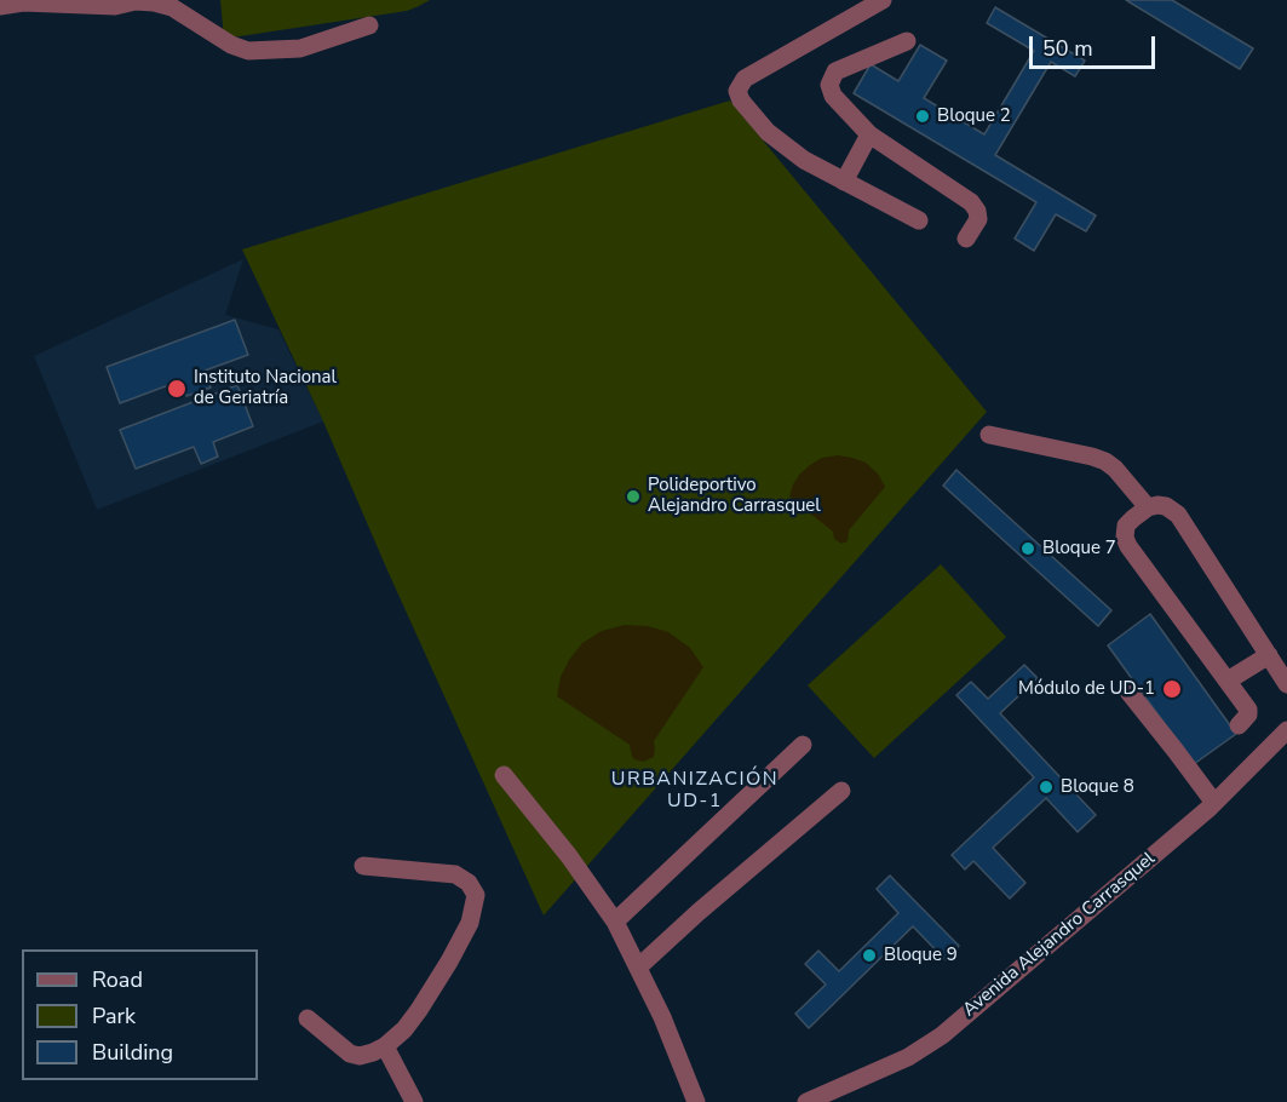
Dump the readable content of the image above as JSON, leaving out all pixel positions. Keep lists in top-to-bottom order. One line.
{"streets":{"street":["Avenida Alejandro Carrasquel"]},"districts":["URBANIZACIÓN UD-1"],"places":["Bloque 2","Instituto Nacional de Geriatría","Polideportivo Alejandro Carrasquel","Bloque 7","Módulo de UD-1","Bloque 8","Bloque 9"],"legend":["Road","Park","Building"],"scale_bar":"50 m"}
